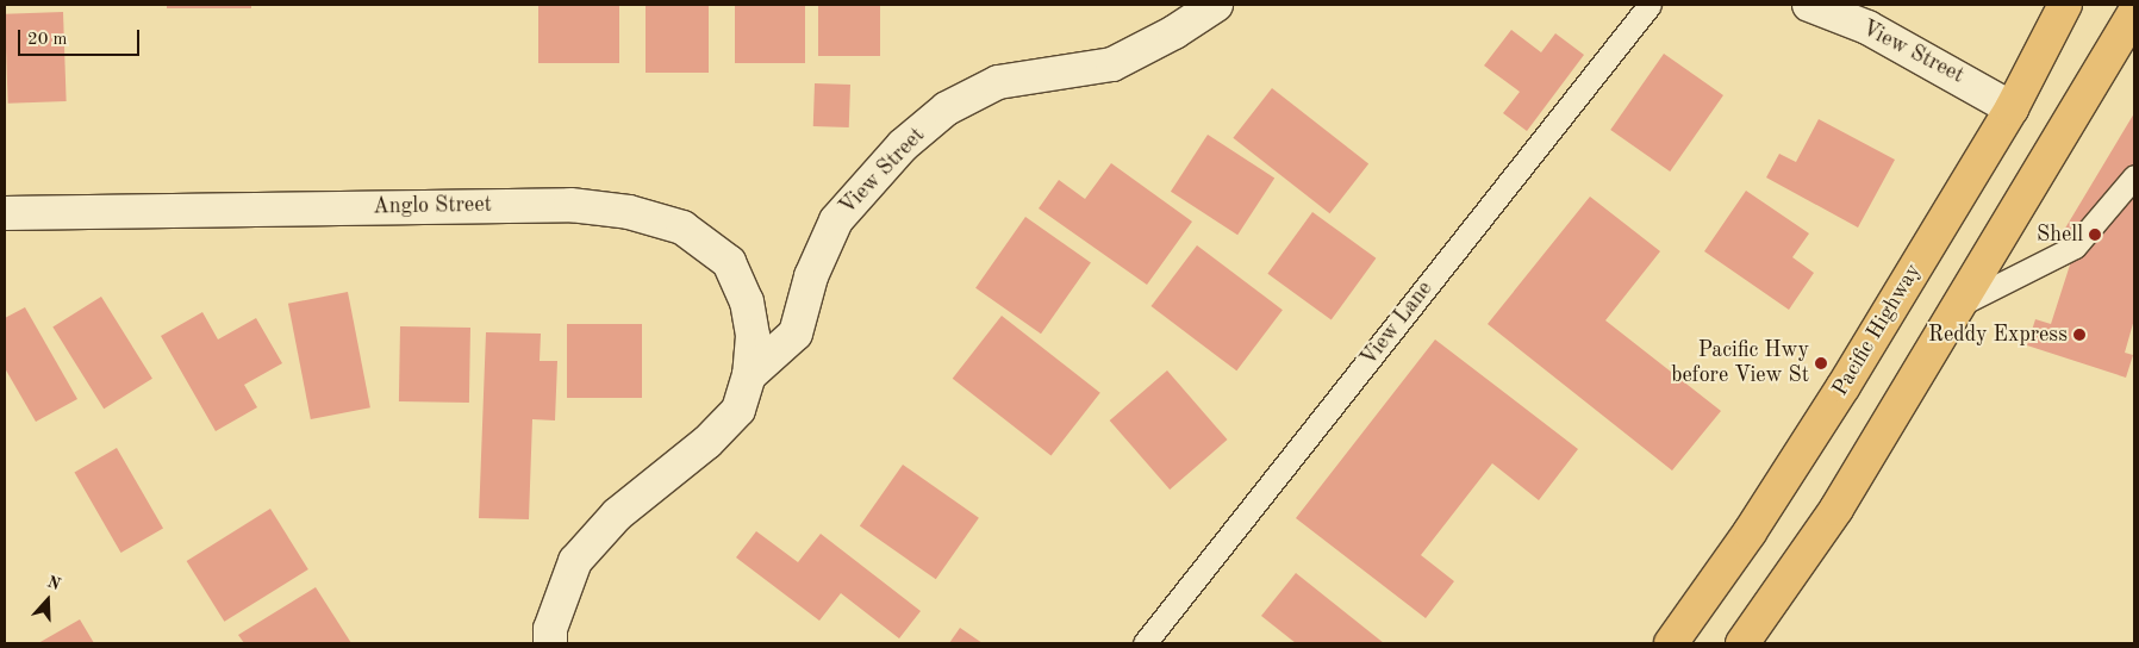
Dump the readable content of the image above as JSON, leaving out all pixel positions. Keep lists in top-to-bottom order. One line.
{"streets":{"highway":["Pacific Highway"],"street":["View Street","Anglo Street"],"lane":["View Lane"]},"crossings":[["View Street","Anglo Street"],["View Street","Pacific Highway"]],"places":["Shell","Reddy Express","Pacific Hwy before View St"],"scale_bar":"20 m","north":"top"}
